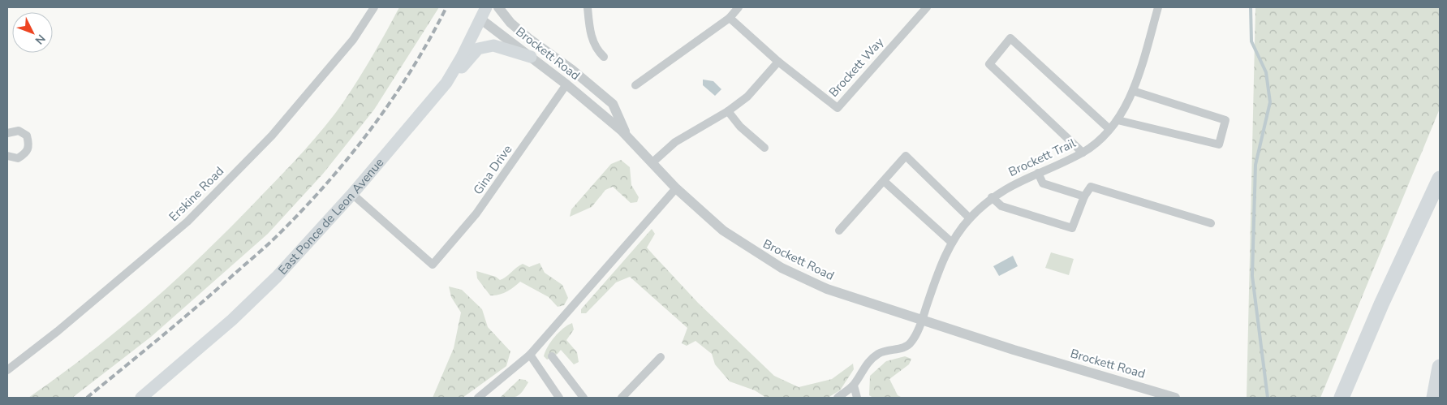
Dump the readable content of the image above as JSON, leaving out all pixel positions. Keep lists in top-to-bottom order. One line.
{"streets":{"main road":["East Ponce de Leon Avenue"],"street":["Brockett Road","Brockett Way","Brockett Trail","Gina Drive","Erskine Road"]},"crossings":[["Brockett Road","Brockett Trail"],["Brockett Road","Gina Drive"],["Brockett Road","East Ponce de Leon Avenue"],["Gina Drive","East Ponce de Leon Avenue"]],"north":"bottom right"}
